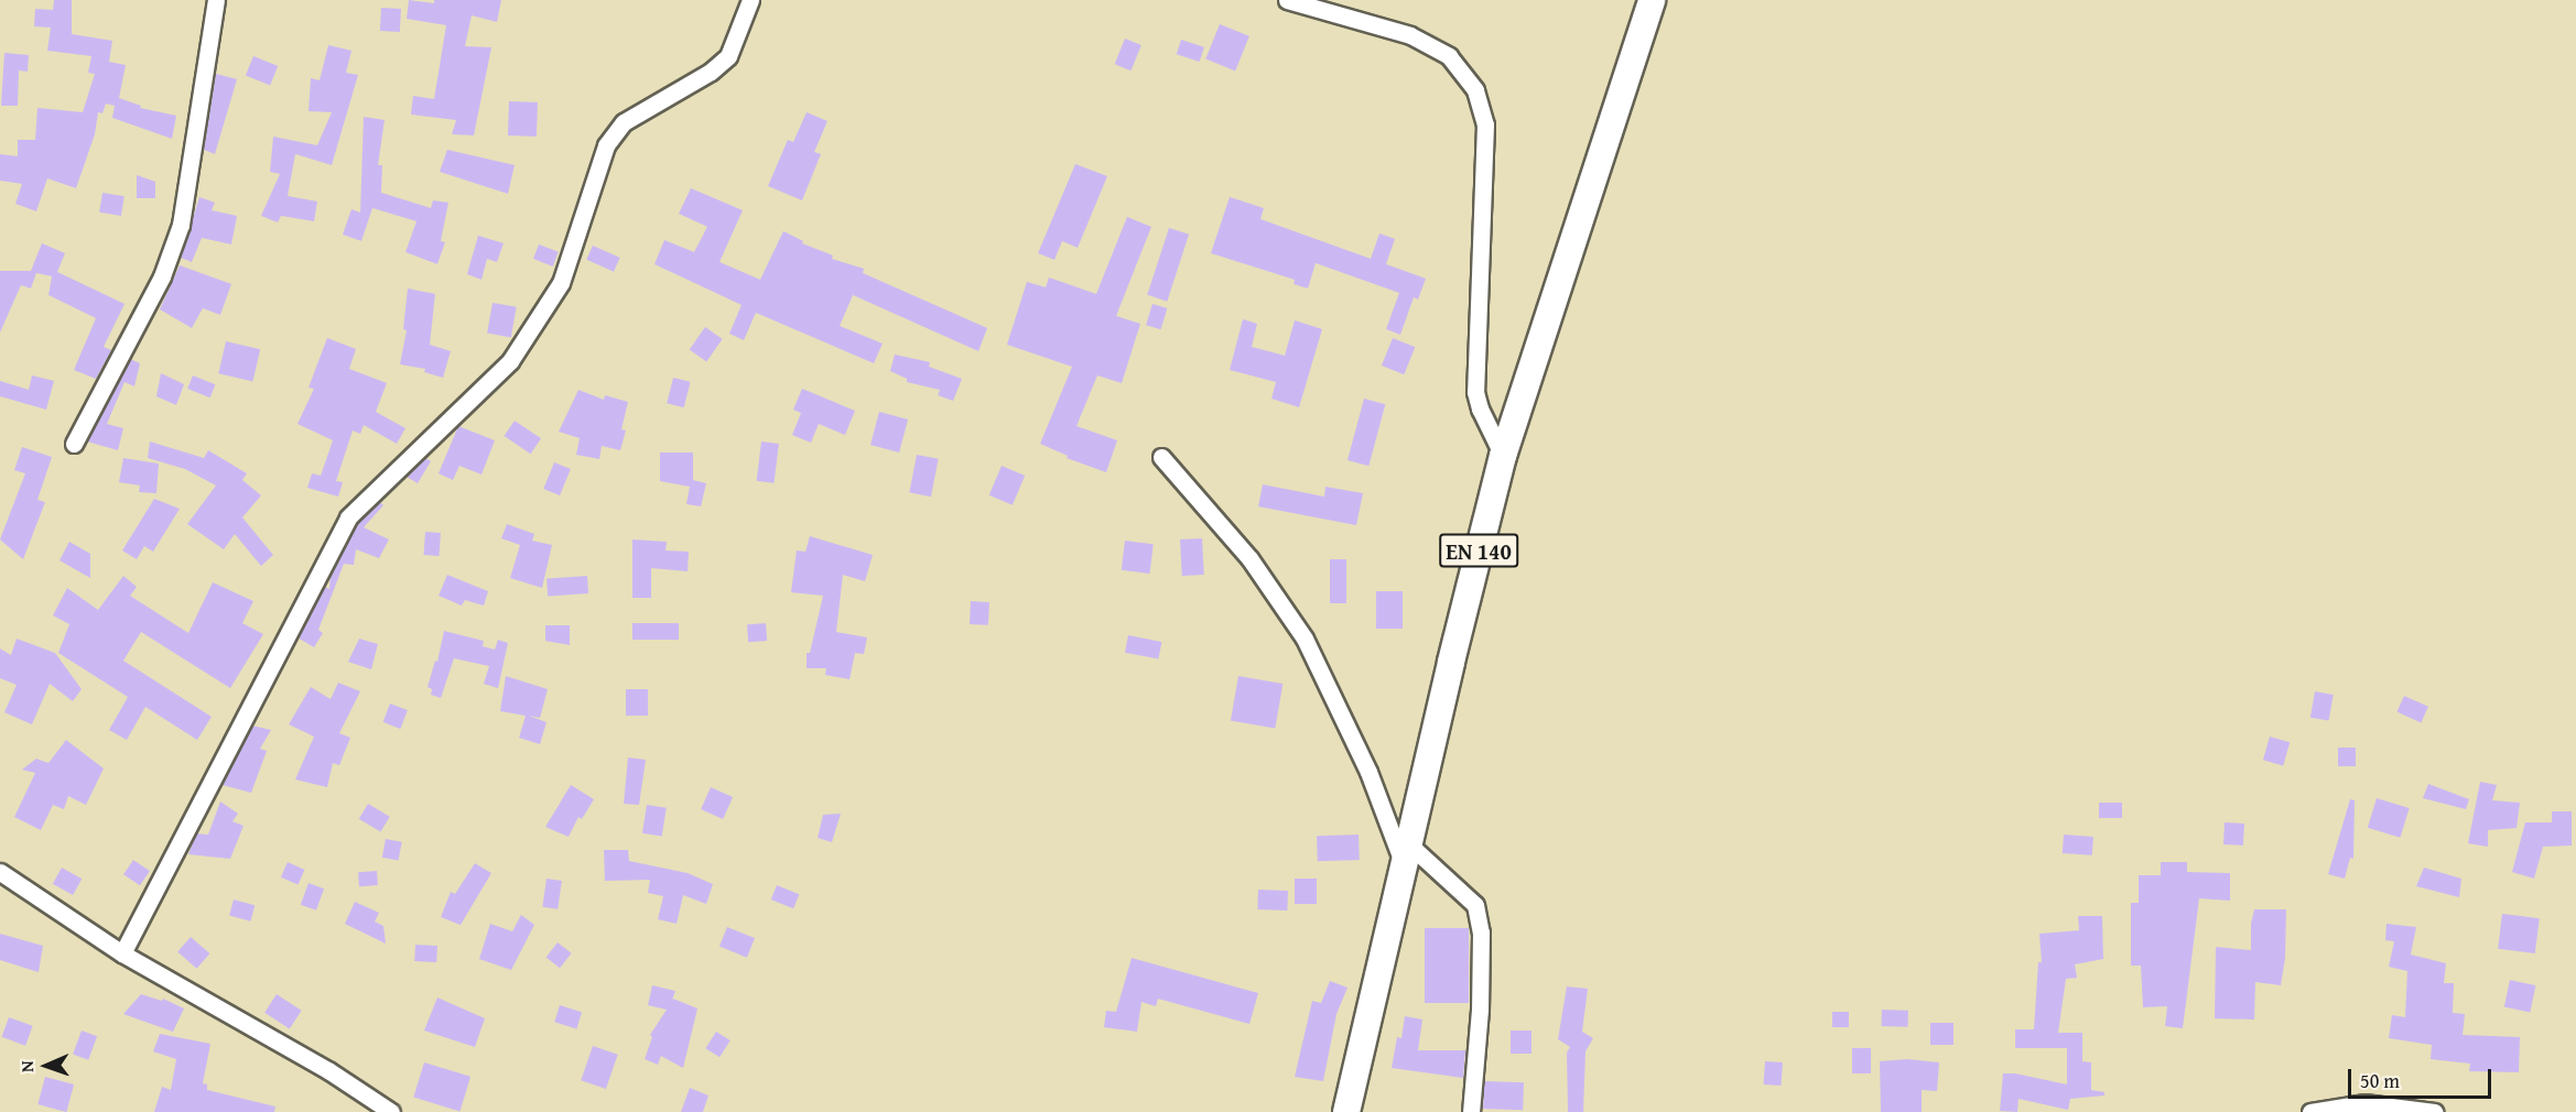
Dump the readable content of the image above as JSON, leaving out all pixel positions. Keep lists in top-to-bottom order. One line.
{"streets":{"main road":["EN 140"]},"scale_bar":"50 m","north":"left"}
